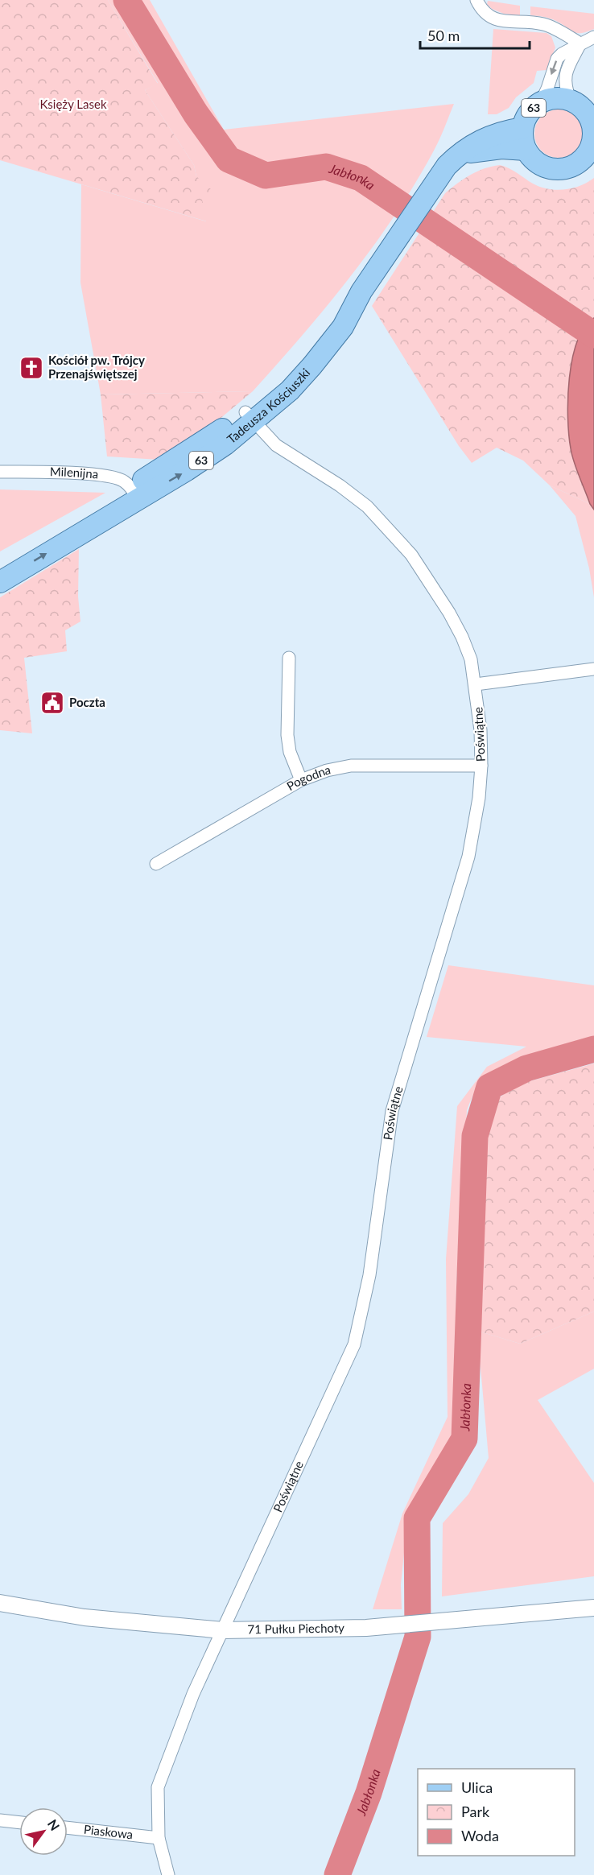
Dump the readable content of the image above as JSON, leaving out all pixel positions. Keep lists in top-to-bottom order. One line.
{"streets":{"main road":["63","Tadeusza Kościuszki"],"street":["Milenijna","Poświątne","Pogodna","71 Pułku Piechoty","Piaskowa"]},"crossings":[["63","Tadeusza Kościuszki"],["Tadeusza Kościuszki","Milenijna"],["Tadeusza Kościuszki","Poświątne"],["Poświątne","Pogodna"],["Poświątne","71 Pułku Piechoty"],["Poświątne","Piaskowa"]],"water":["Jabłonka"],"parks":["Księży Lasek"],"places":{"church":["Kościół pw. Trójcy Przenajświętszej"],"public building":["Poczta"]},"legend":["Ulica","Park","Woda"],"scale_bar":"50 m","north":"top right"}
